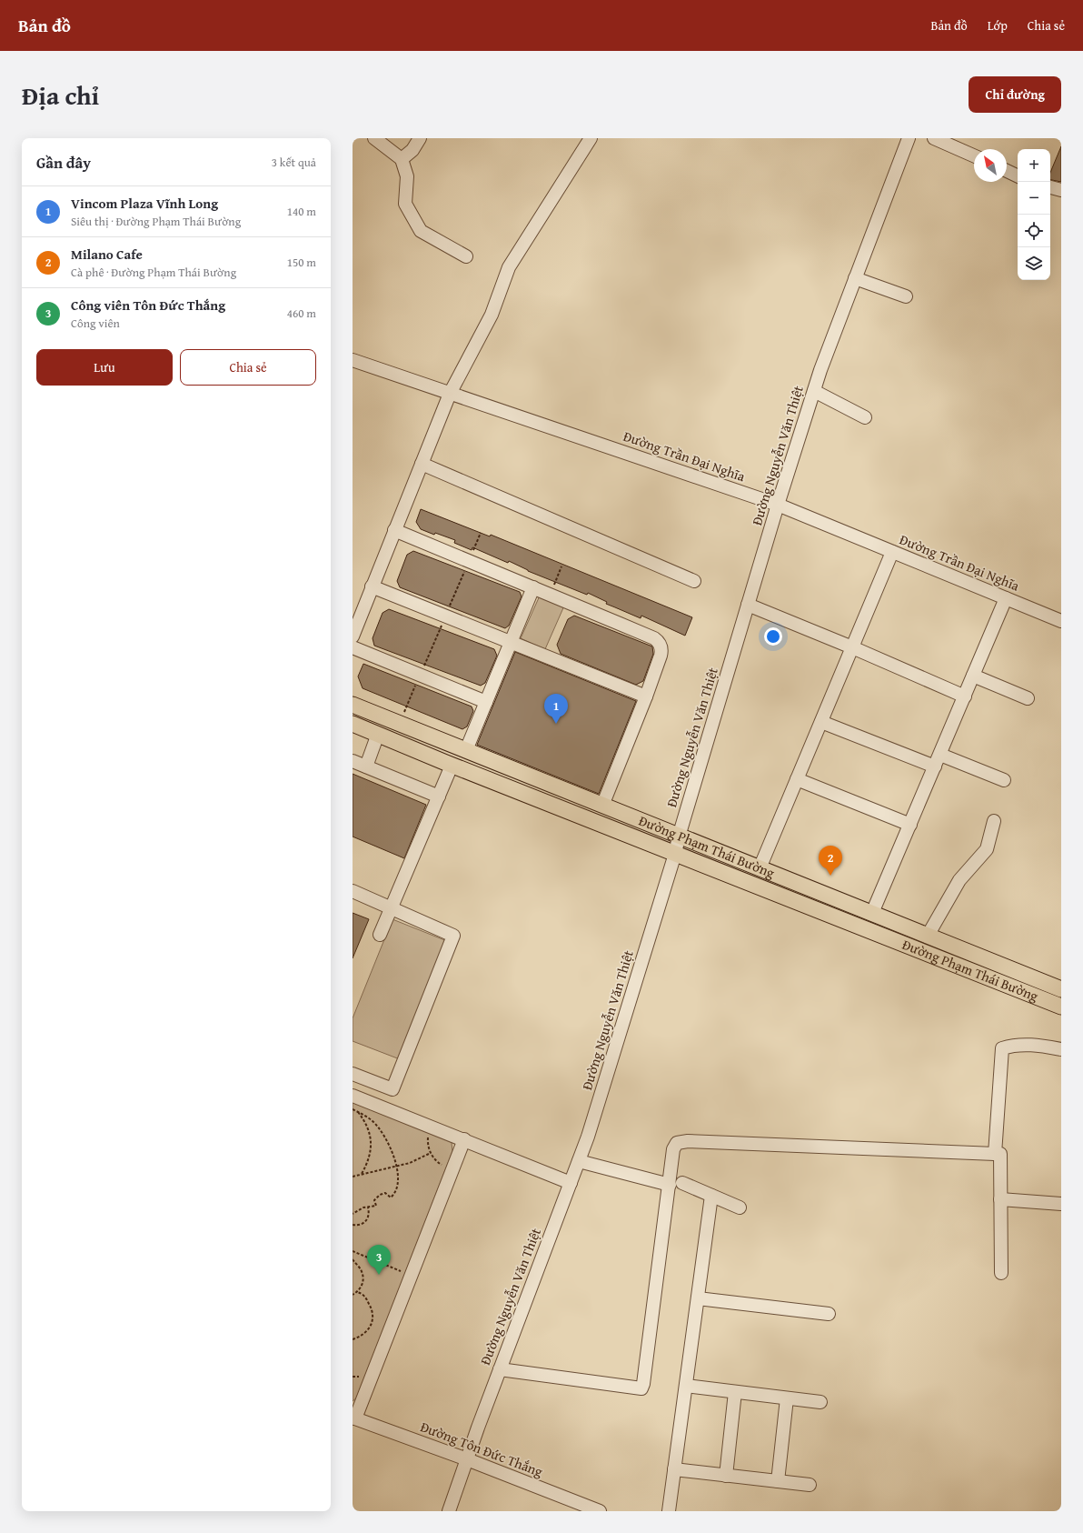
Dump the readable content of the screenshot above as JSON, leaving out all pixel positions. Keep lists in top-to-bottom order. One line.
{"streets":{"main road":["Đường Phạm Thái Bường"],"street":["Đường Nguyễn Văn Thiệt","Đường Trần Đại Nghĩa","Đường Tôn Đức Thắng"]},"crossings":[["Đường Nguyễn Văn Thiệt","Đường Trần Đại Nghĩa"],["Đường Nguyễn Văn Thiệt","Đường Phạm Thái Bường"],["Đường Nguyễn Văn Thiệt","Đường Tôn Đức Thắng"]],"north":"top left","page":{"header":"Bản đồ","nav":["Bản đồ","Lớp","Chia sẻ"],"title":"Địa chỉ","buttons":["Chỉ đường",["Lưu","Chia sẻ"]],"heading":["Gần đây","3 kết quả"],"map_buttons":["+","−"],"list":[{"mark":"1","name":"Vincom Plaza Vĩnh Long","note":"Siêu thị · Đường Phạm Thái Bường","value":"140 m"},{"mark":"2","name":"Milano Cafe","note":"Cà phê · Đường Phạm Thái Bường","value":"150 m"},{"mark":"3","name":"Công viên Tôn Đức Thắng","note":"Công viên","value":"460 m"}],"pins":["1","2","3"]}}
